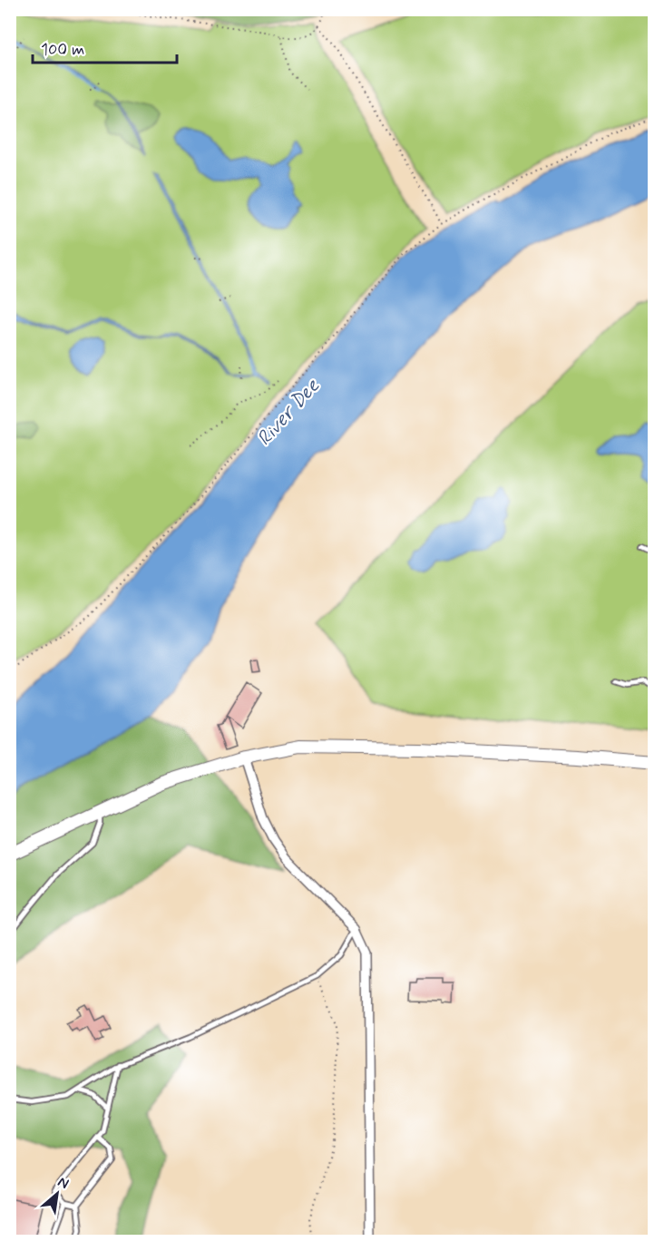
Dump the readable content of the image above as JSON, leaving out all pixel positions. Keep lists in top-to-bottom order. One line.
{"water":["River Dee"],"scale_bar":"100 m","north":"top right"}
